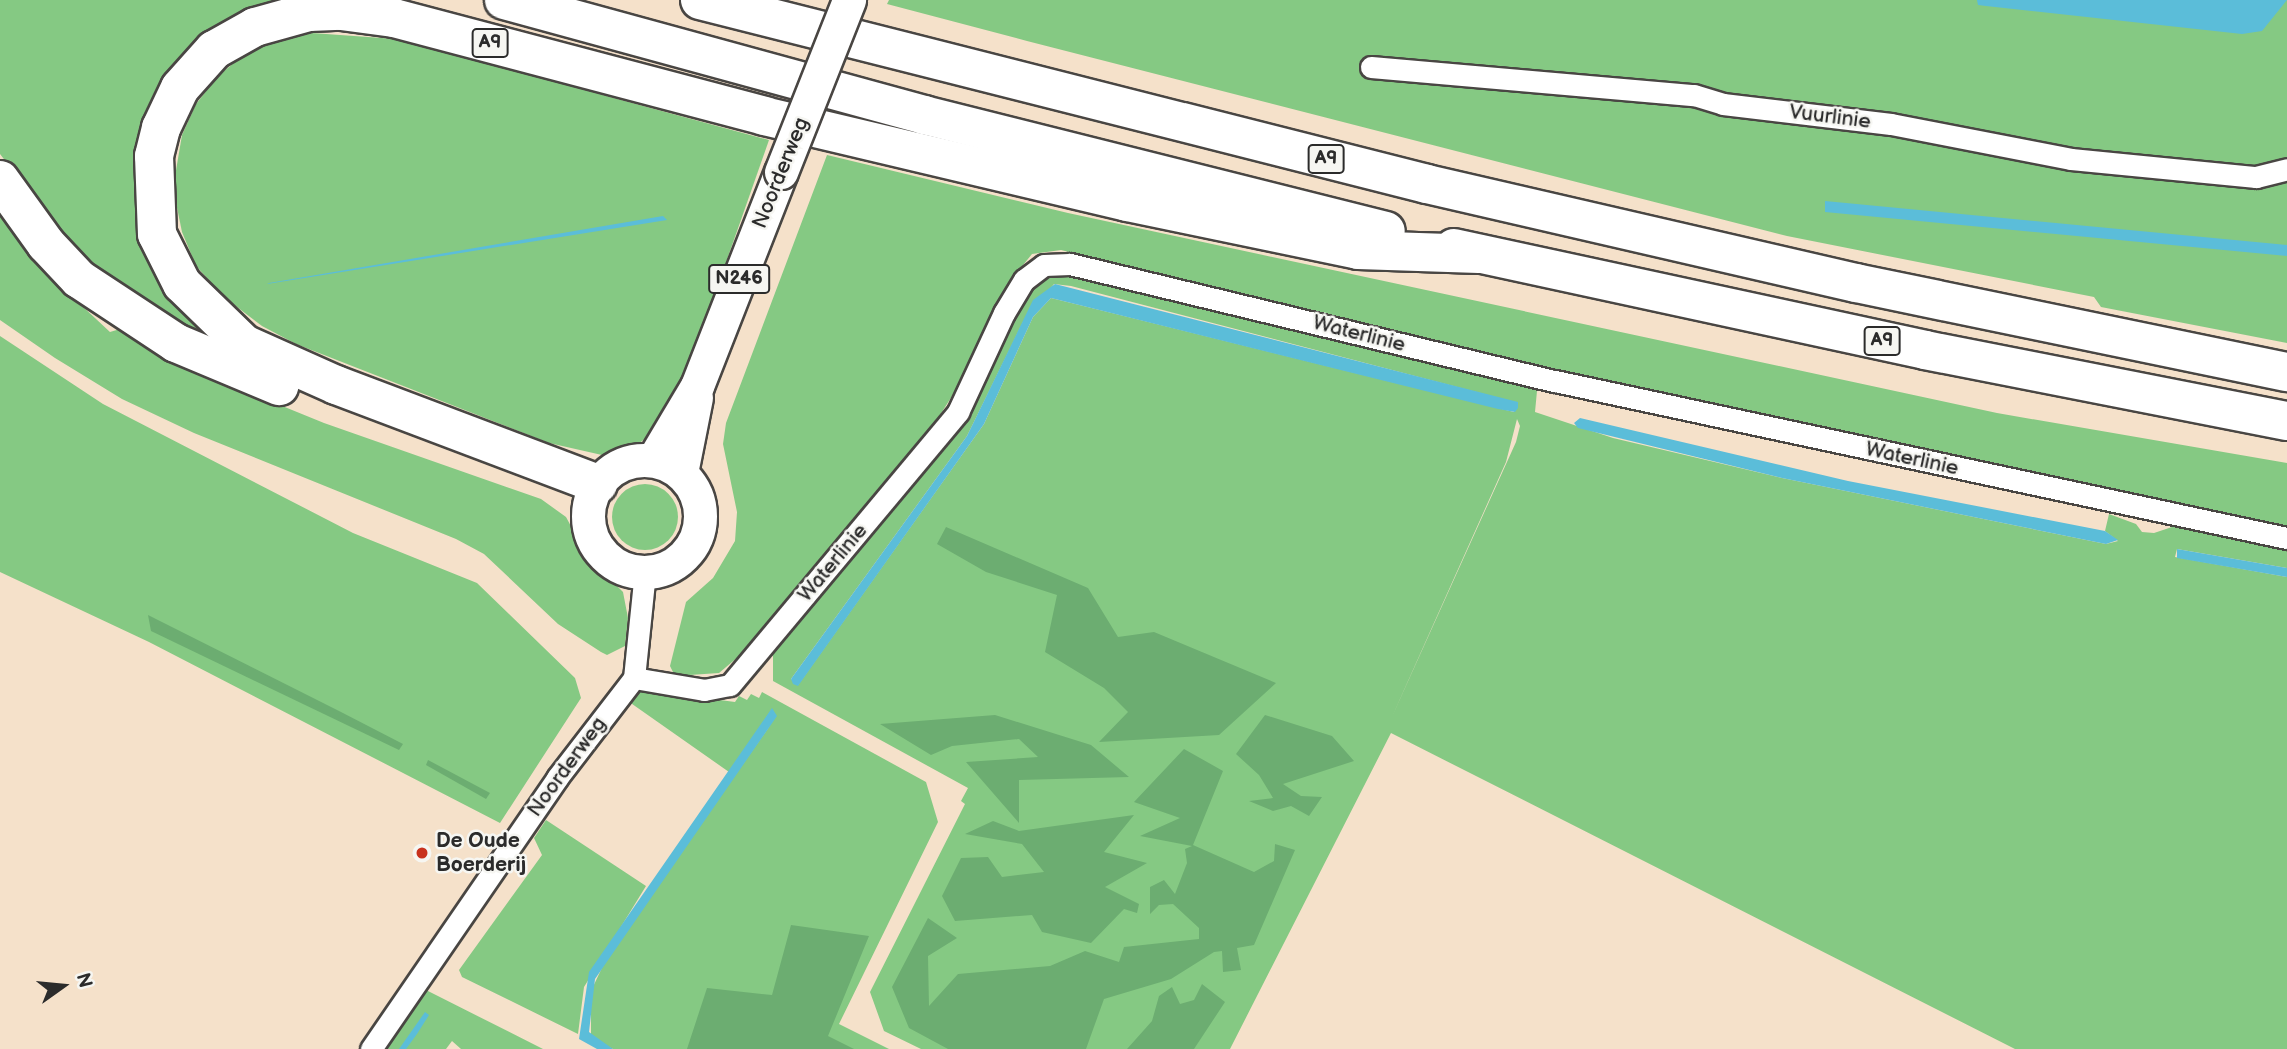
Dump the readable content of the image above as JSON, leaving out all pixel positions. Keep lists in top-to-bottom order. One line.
{"streets":{"highway":["A9"],"main road":["Noorderweg","N246"],"street":["Vuurlinie","Waterlinie"]},"crossings":[["A9","Noorderweg"],["Noorderweg","Waterlinie"]],"places":["De Oude Boerderij"],"north":"right"}
